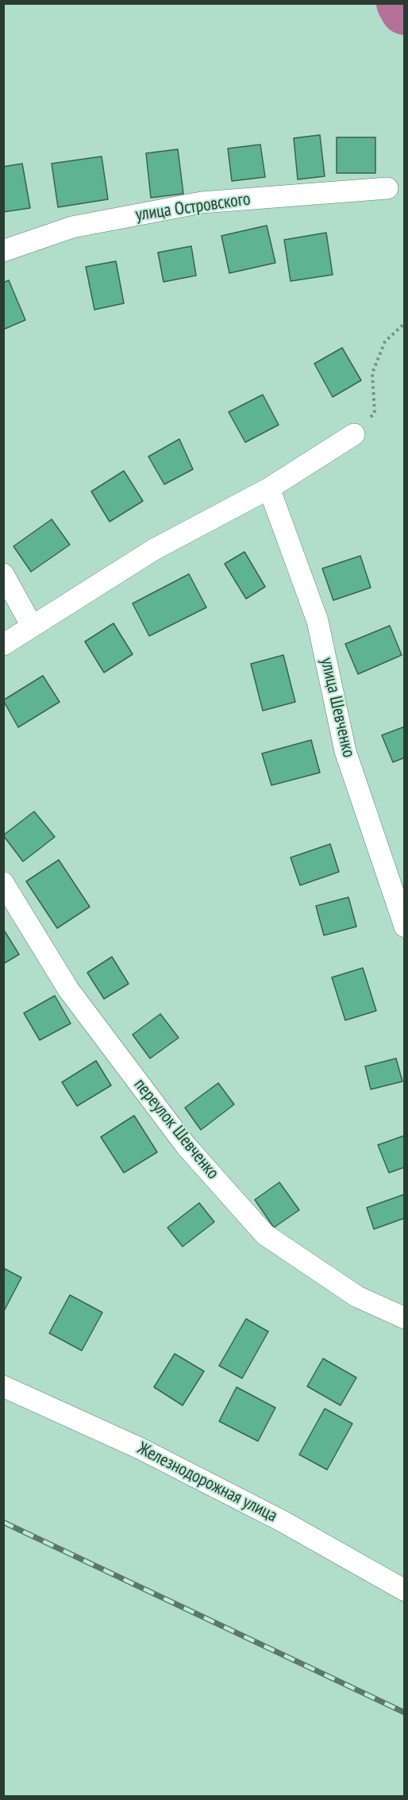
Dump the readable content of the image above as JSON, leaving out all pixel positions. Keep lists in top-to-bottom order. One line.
{"streets":{"street":["улица Островского","улица Шевченко","переулок Шевченко","Железнодорожная улица"]}}
